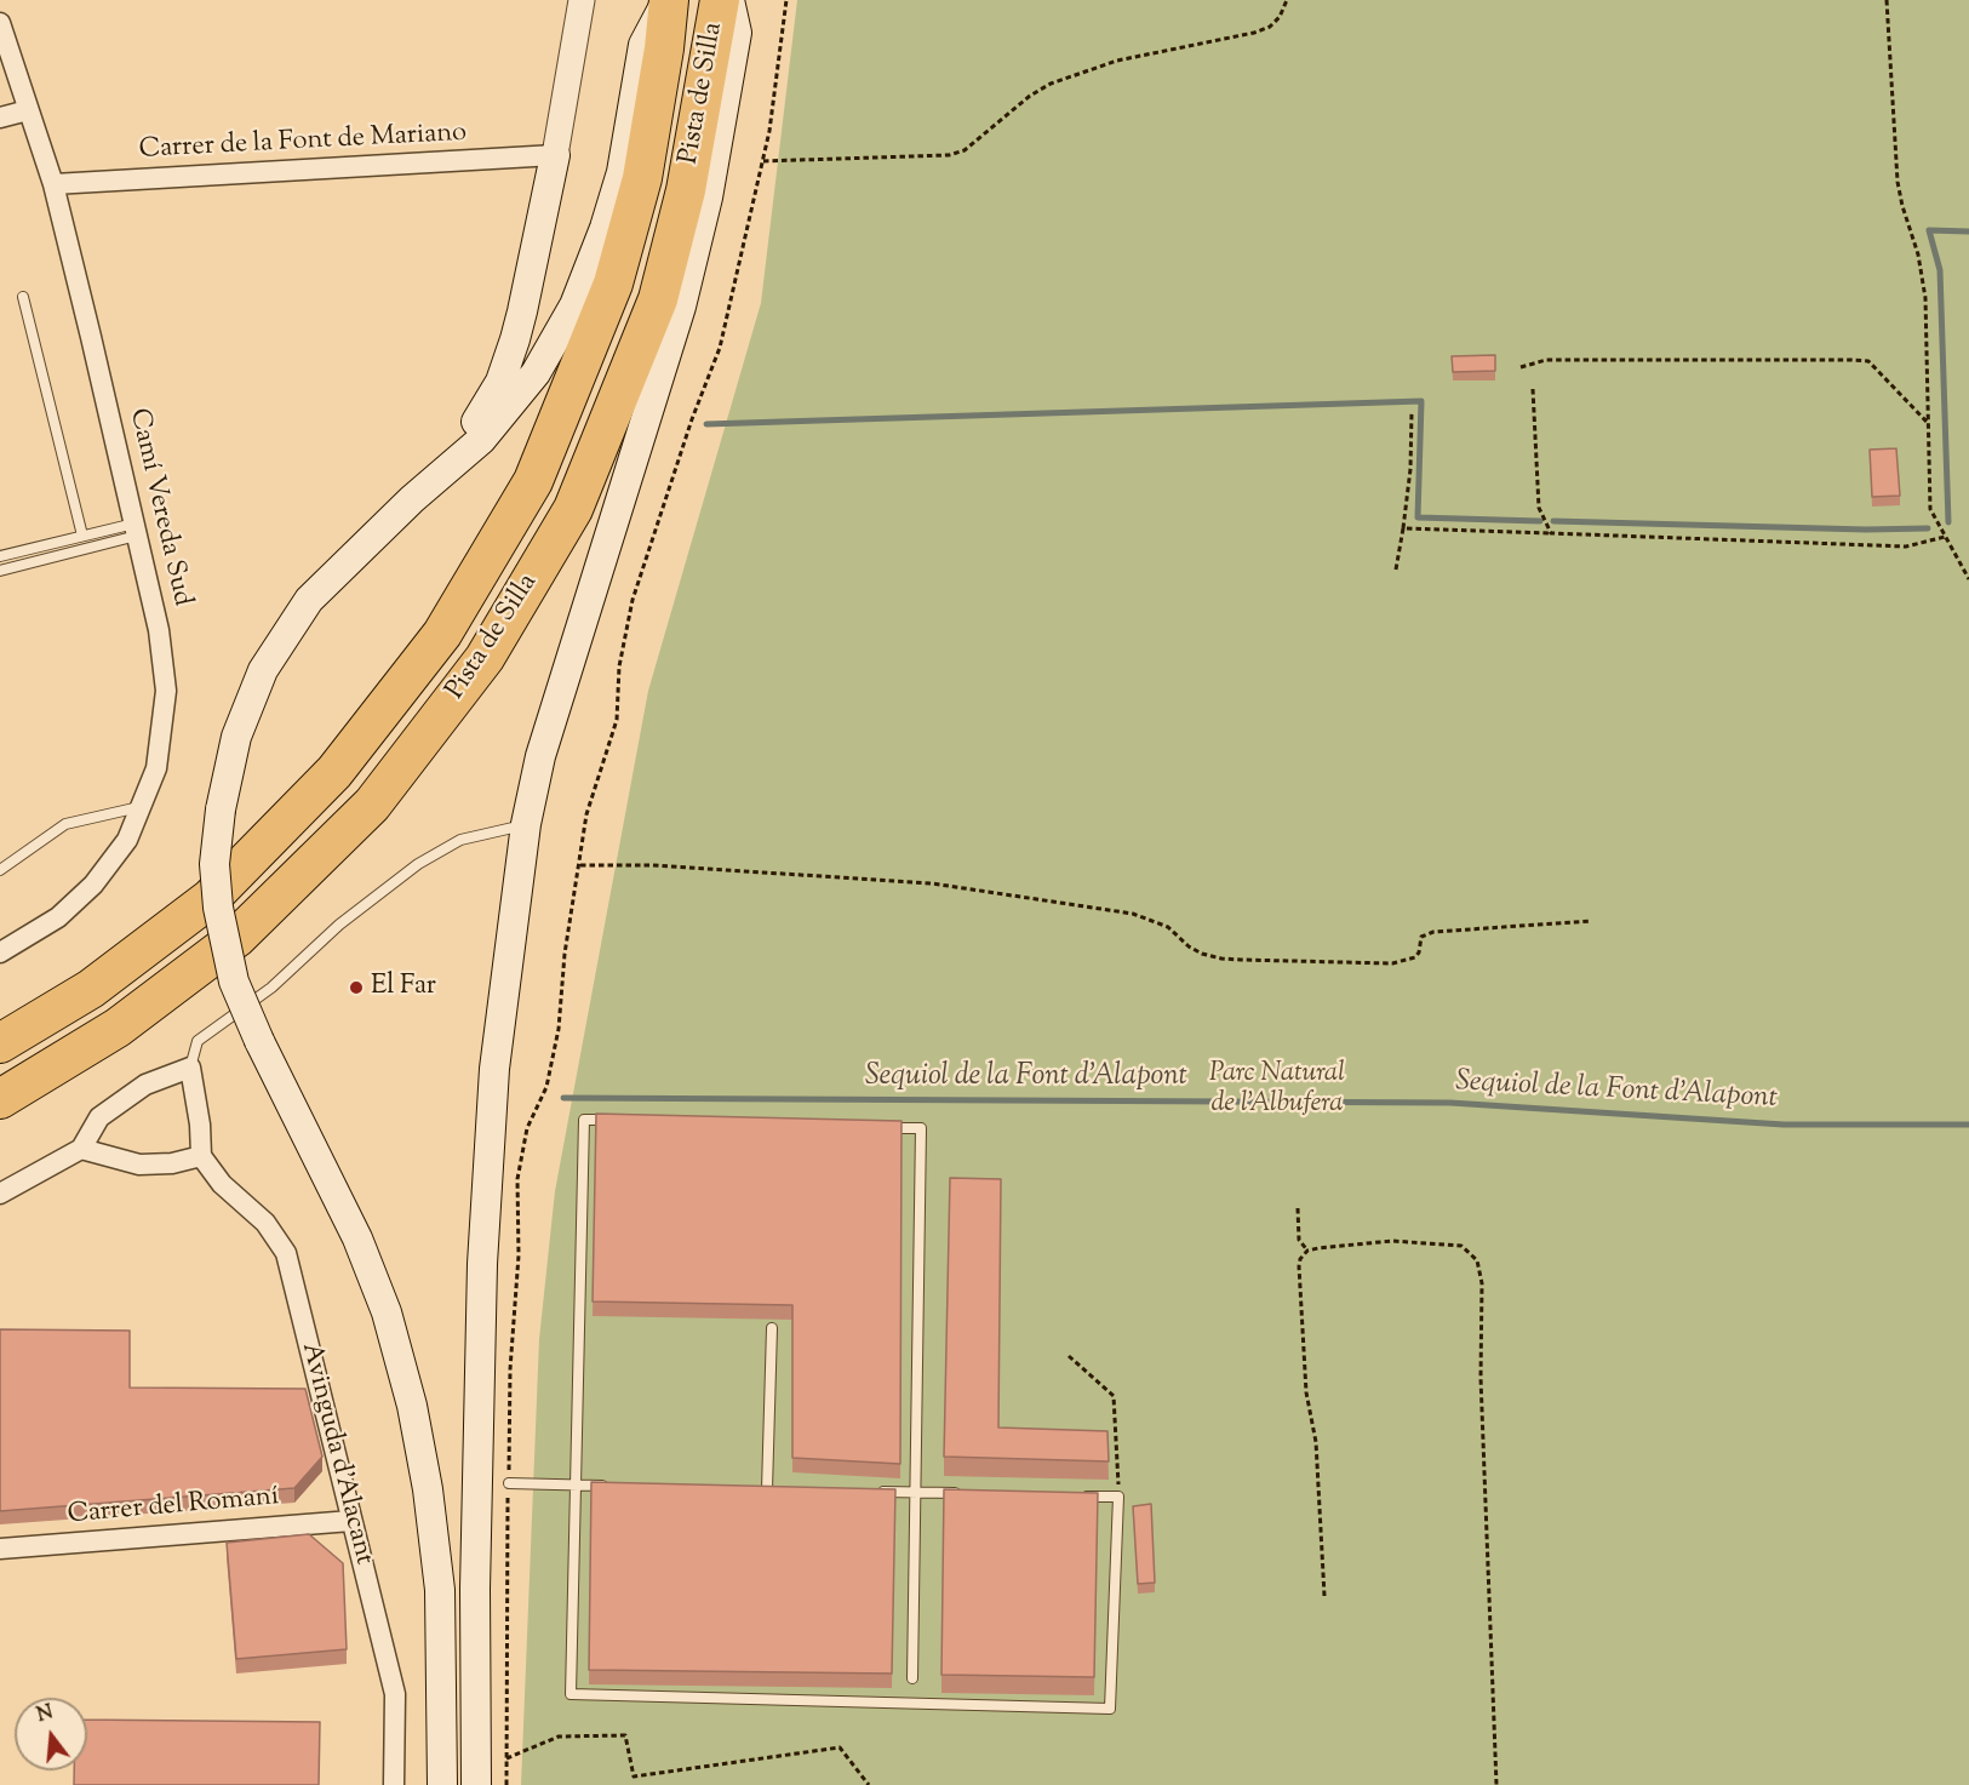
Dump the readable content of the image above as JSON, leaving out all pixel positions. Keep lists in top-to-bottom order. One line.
{"streets":{"highway":["Pista de Silla"],"street":["Carrer de la Font de Mariano","Camí Vereda Sud","Avinguda d'Alacant","Carrer del Romaní"]},"crossings":[["Carrer de la Font de Mariano","Camí Vereda Sud"],["Avinguda d'Alacant","Carrer del Romaní"]],"water":["Sequiol de la Font d’Alapont"],"parks":["Parc Natural de l'Albufera"],"places":["El Far"],"north":"top"}
